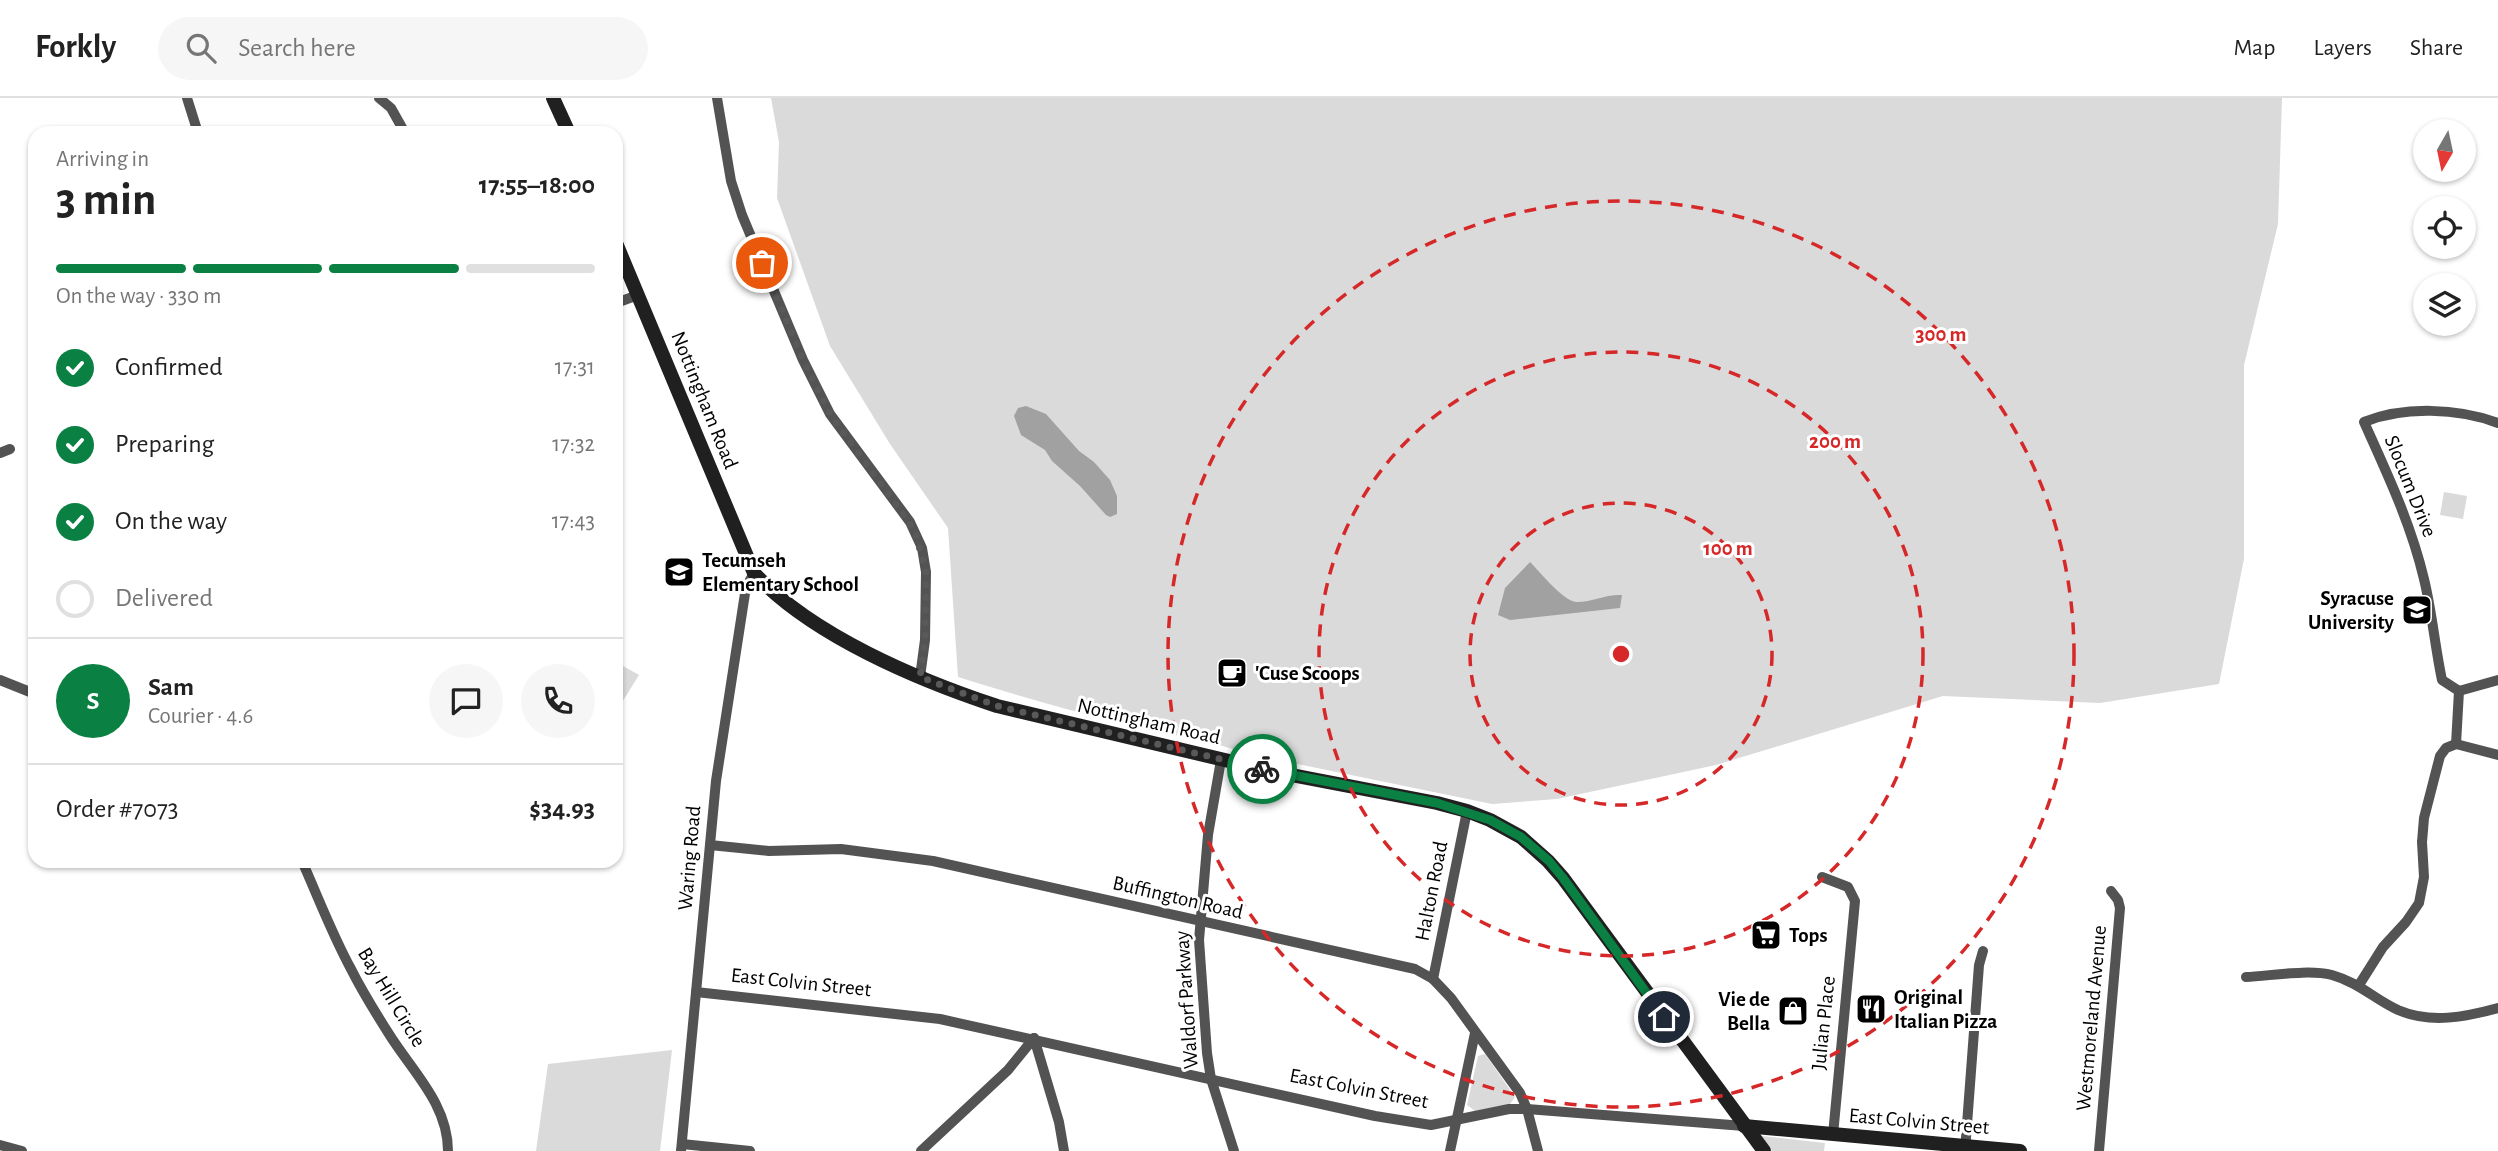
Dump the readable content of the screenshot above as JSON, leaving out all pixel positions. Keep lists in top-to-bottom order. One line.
{"streets":{"street":["Nottingham Road","Slocum Drive","Waring Road","Halton Road","Buffington Road","East Colvin Street","Bay Hill Circle","Waldorf Parkway","Westmoreland Avenue","Julian Place"]},"crossings":[["Nottingham Road","Waring Road"],["Nottingham Road","Halton Road"],["Nottingham Road","East Colvin Street"],["Nottingham Road","Waldorf Parkway"],["Waring Road","Buffington Road"],["Waring Road","East Colvin Street"],["Halton Road","Buffington Road"],["Buffington Road","East Colvin Street"],["Buffington Road","Waldorf Parkway"],["East Colvin Street","Waldorf Parkway"],["East Colvin Street","Julian Place"]],"places":{"school or university":["Tecumseh Elementary School","Syracuse University"],"cafe":["'Cuse Scoops"],"supermarket":["Tops"],"restaurant":["Original Italian Pizza"],"shop":["Vie de Bella"]},"north":"bottom","page":{"header":"Forkly","search":"Search here","nav":["Map","Layers","Share"],"heading":["3 min","Arriving in","17:55–18:00"],"panel":["Sam","Courier · 4.6","Order #7073","$34.93"],"bar":"On the way · 330 m","list":[["Confirmed","17:31"],["Preparing","17:32"],["On the way","17:43"],"Delivered"],"round":"S"},"rings":["300 m","200 m","100 m"]}
